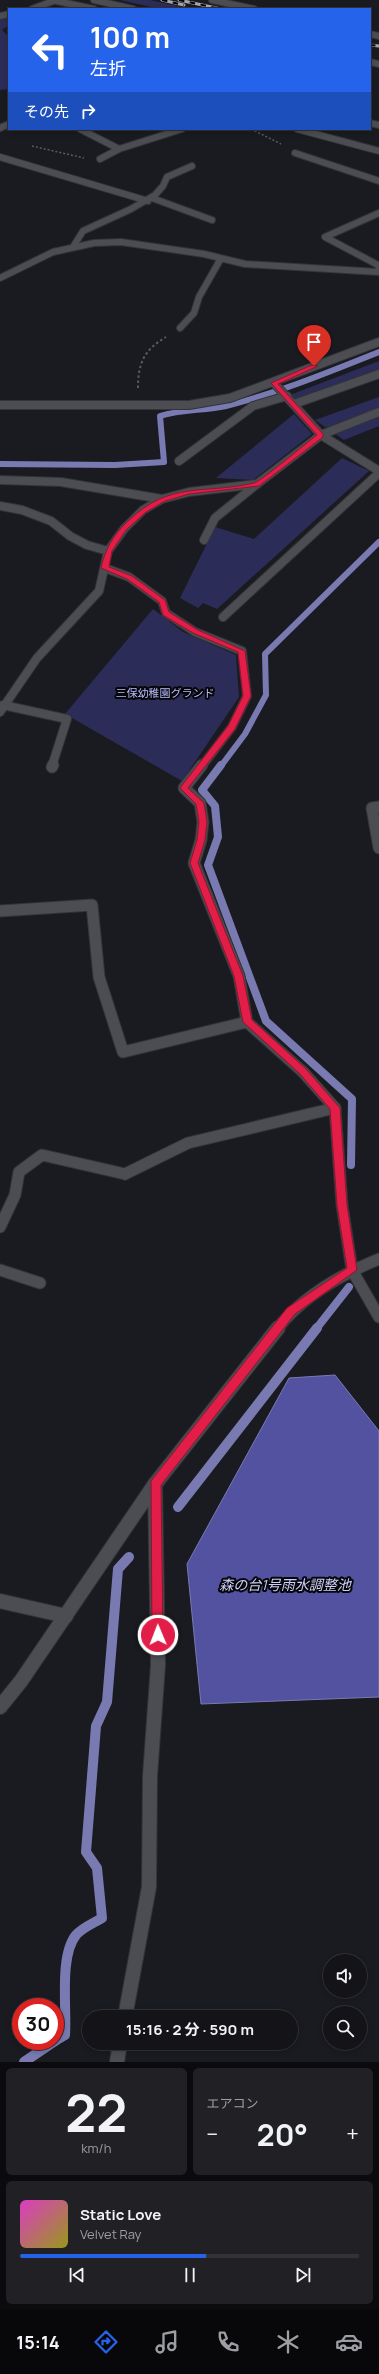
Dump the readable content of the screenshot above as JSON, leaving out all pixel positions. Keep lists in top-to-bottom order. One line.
{"water":["森の台1号雨水調整池"],"parks":["三保幼稚園グランド"],"page":{"turn":["100 m","左折"],"then":"その先","limit":"30","trip":"15:16 · 2 分 · 590 m","tile":[["22","km/h"],"エアコン"],"heat":["−","20°","+"],"song":["Static Love","Velvet Ray"],"tabs":"15:14"}}
